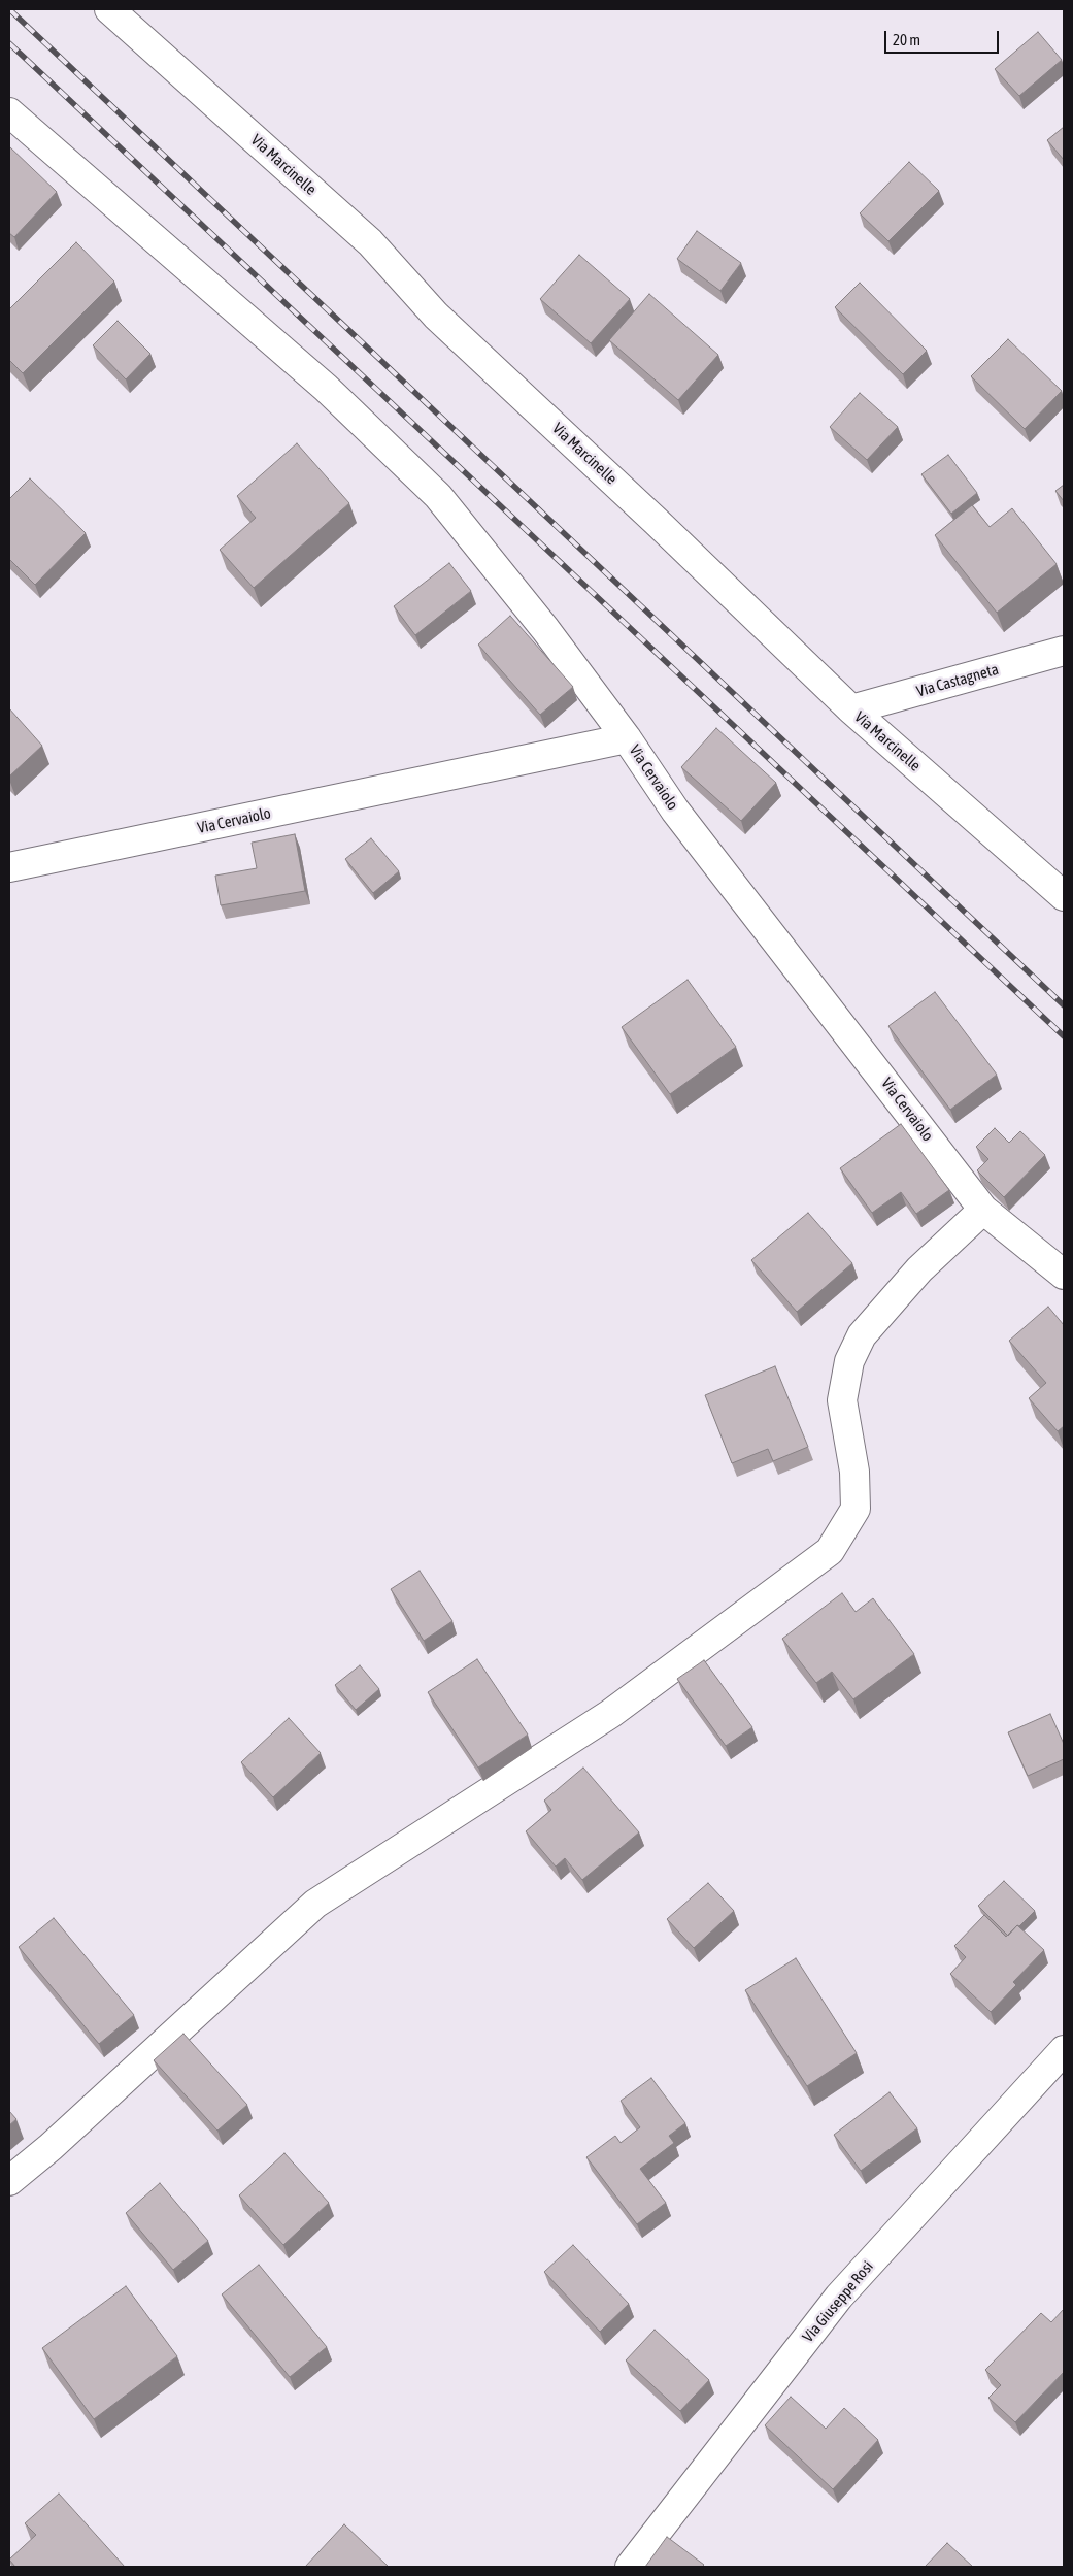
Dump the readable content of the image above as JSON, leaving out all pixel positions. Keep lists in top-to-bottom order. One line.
{"streets":{"street":["Via Marcinelle","Via Castagneta","Via Cervaiolo","Via Giuseppe Rosi"]},"crossings":[["Via Marcinelle","Via Castagneta"]],"scale_bar":"20 m"}
